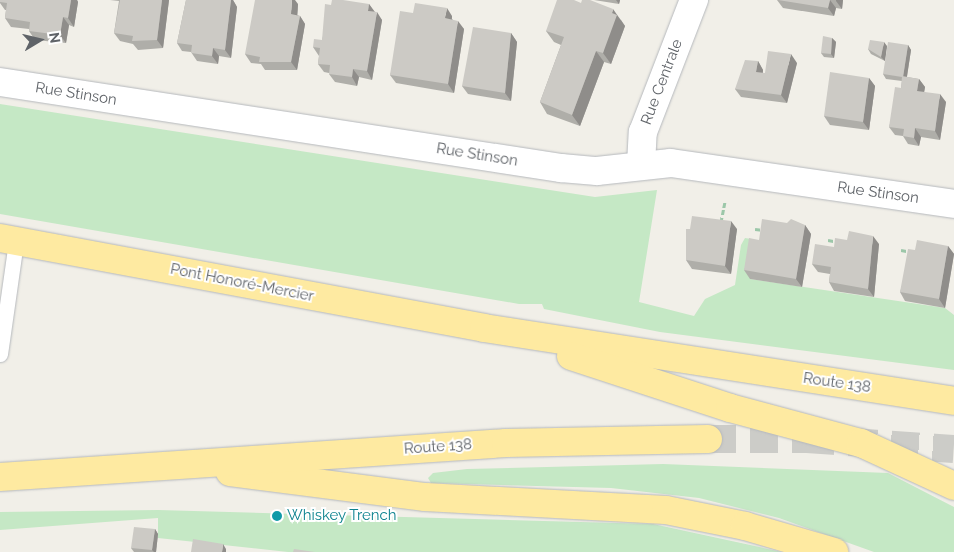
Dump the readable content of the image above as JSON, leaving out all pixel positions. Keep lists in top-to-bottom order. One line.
{"streets":{"highway":["Pont Honoré-Mercier","Route 138"],"street":["Rue Centrale","Rue Stinson"]},"crossings":[["Rue Centrale","Rue Stinson"],["Pont Honoré-Mercier","Route 138"]],"places":["Whiskey Trench"],"north":"right"}
